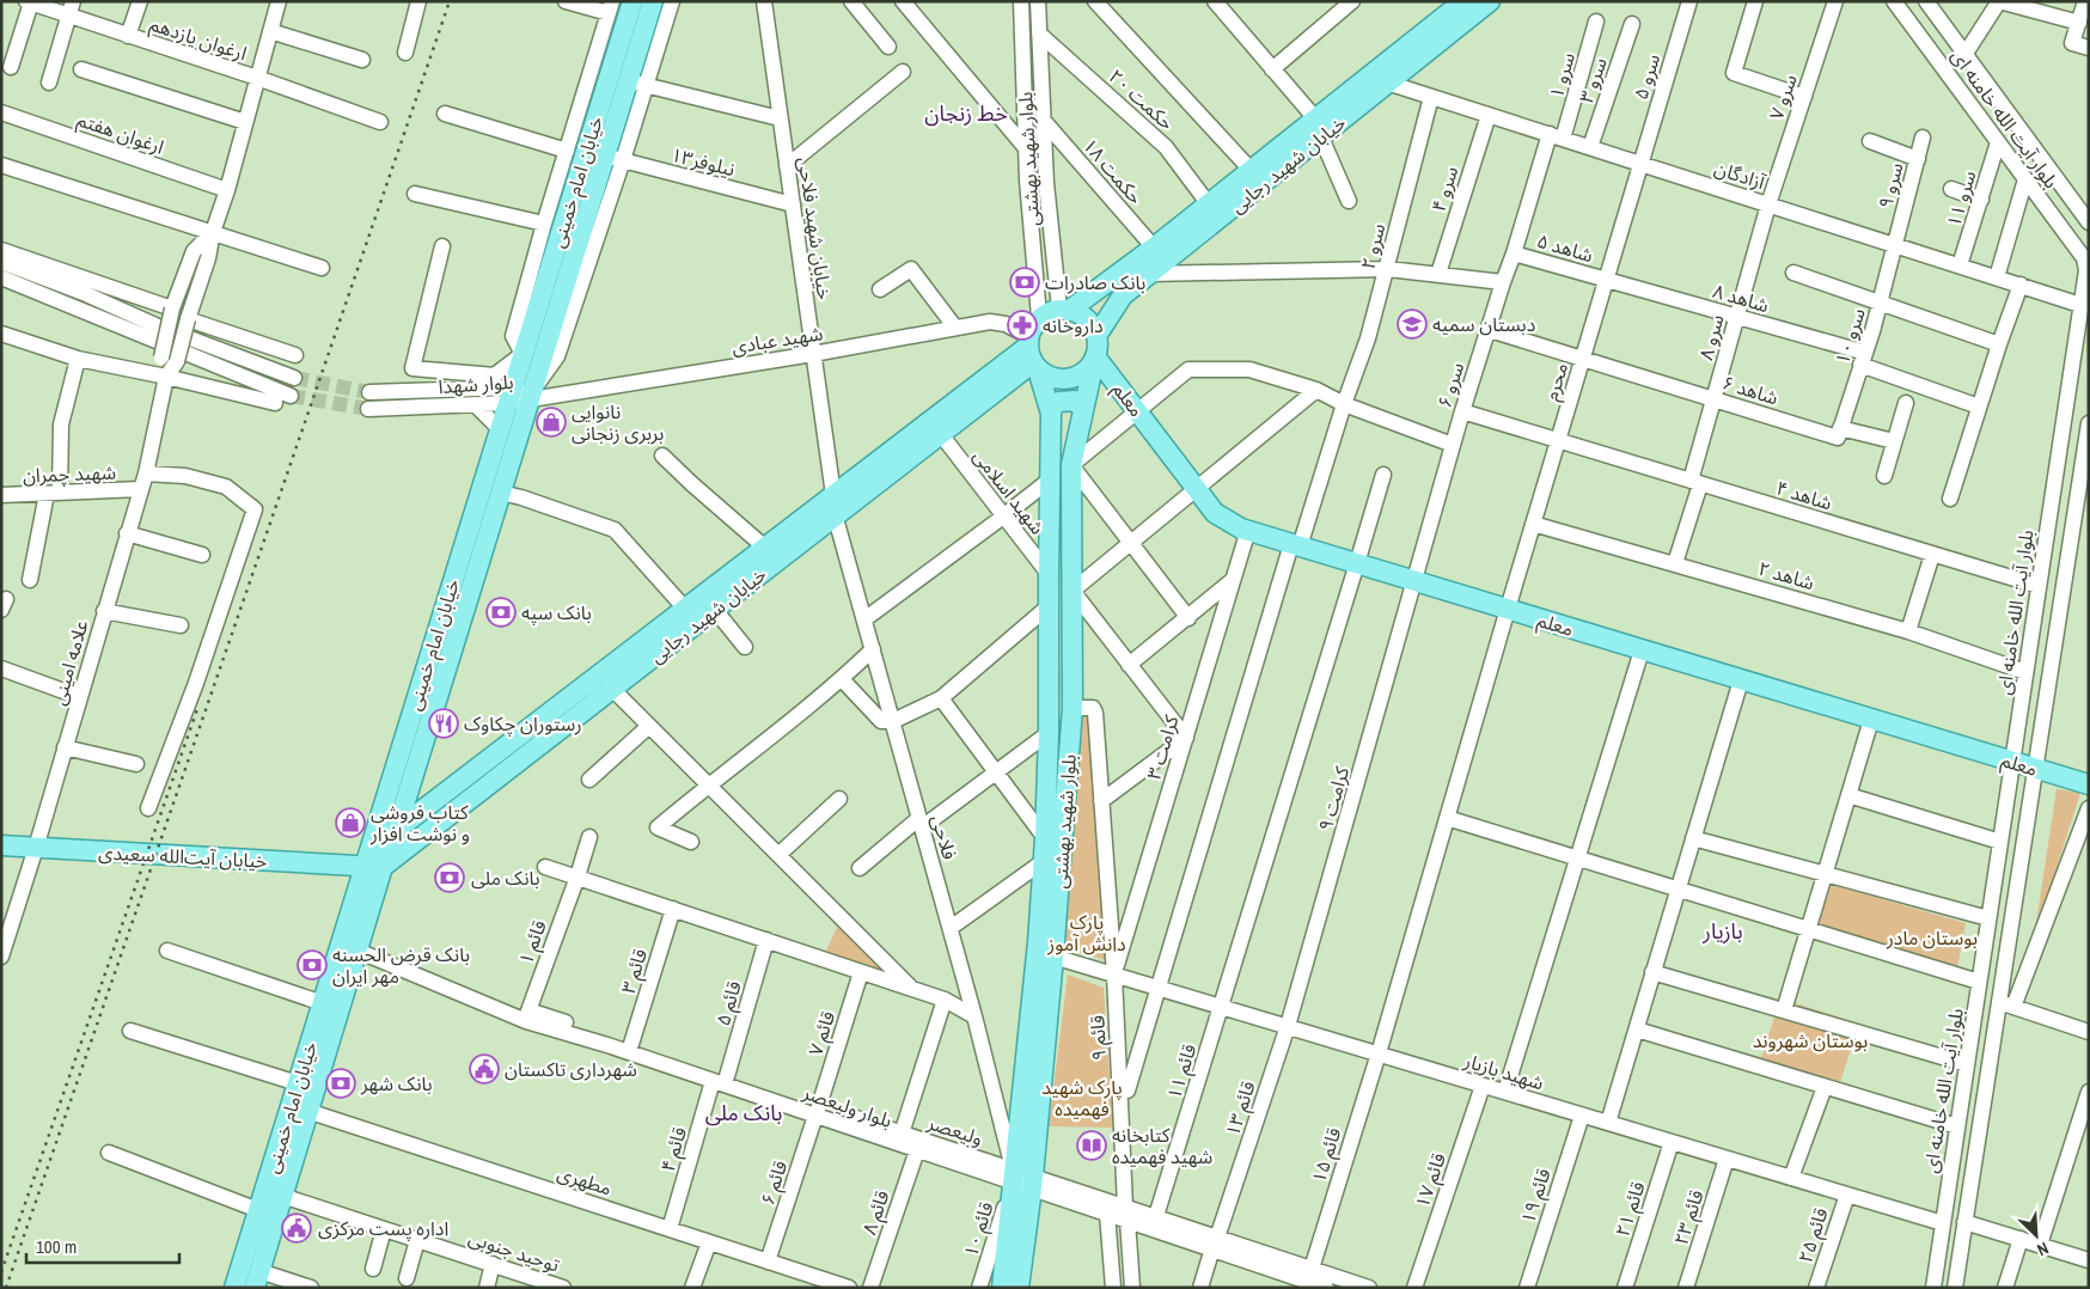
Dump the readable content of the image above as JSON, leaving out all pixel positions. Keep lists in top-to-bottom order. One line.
{"streets":{"main road":["بلوار شهید بهشتی","خیابان شهید رجایی","خیابان امام خمینی","معلم","خیابان آیت‌الله سعیدی"],"street":["ارغوان یازدهم","سرو ۱","سرو ۵","سرو ۳","سرو ۷","حکمت ۲۰","بلوار آیت الله خامنه ای","ارغوان هفتم","نیلوفر۱۳","حکمت ۱۸","آزادگان","سرو ۹","سرو ۴","سرو ۱۱","خیابان شهید فلاحی","سرو ۲","شاهد ۵","شاهد ۸","سرو ۱۰","سرو ۸","شهید عبادی","محرم","بلوار شهدا","سرو ۶","شاهد ۶","شهید چمران","شهید اسلامی","شاهد ۴","شاهد ۲","علامه امینی","کرامت ۳","کرامت ۹","فلاحی","قائم ۱","قائم ۳","قائم ۵","قائم ۷","قائم ۹","قائم ۱۱","شهید بازیار","بلوار ولیعصر","قائم ۱۳","ولیعصر","قائم ۴","قائم ۱۵","مطهری","قائم ۱۷","قائم ۶","قائم ۱۹","قائم ۲۱","قائم ۸","قائم ۲۳","قائم ۱۰","قائم ۲۵","توحید جنوبی"]},"crossings":[["سرو ۱","آزادگان"],["سرو ۱","سرو ۶"],["سرو ۵","آزادگان"],["سرو ۵","محرم"],["سرو ۳","آزادگان"],["سرو ۷","آزادگان"],["سرو ۷","سرو ۸"],["حکمت ۲۰","بلوار شهید بهشتی"],["حکمت ۲۰","خیابان شهید رجایی"],["بلوار آیت الله خامنه ای","آزادگان"],["بلوار آیت الله خامنه ای","سرو ۱۱"],["بلوار آیت الله خامنه ای","معلم"],["بلوار آیت الله خامنه ای","شاهد ۴"],["بلوار آیت الله خامنه ای","شاهد ۲"],["بلوار آیت الله خامنه ای","شهید بازیار"],["بلوار شهید بهشتی","خیابان شهید رجایی"],["بلوار شهید بهشتی","حکمت ۱۸"],["بلوار شهید بهشتی","شهید عبادی"],["بلوار شهید بهشتی","معلم"],["بلوار شهید بهشتی","شهید اسلامی"],["بلوار شهید بهشتی","فلاحی"],["بلوار شهید بهشتی","قائم ۹"],["بلوار شهید بهشتی","شهید بازیار"],["بلوار شهید بهشتی","بلوار ولیعصر"],["بلوار شهید بهشتی","ولیعصر"],["بلوار شهید بهشتی","قائم ۱۰"],["نیلوفر۱۳","خیابان امام خمینی"],["نیلوفر۱۳","خیابان شهید فلاحی"],["خیابان شهید رجایی","حکمت ۱۸"],["خیابان شهید رجایی","آزادگان"],["خیابان شهید رجایی","خیابان امام خمینی"],["خیابان شهید رجایی","خیابان شهید فلاحی"],["خیابان شهید رجایی","شهید عبادی"],["خیابان شهید رجایی","معلم"],["خیابان شهید رجایی","شهید اسلامی"],["خیابان شهید رجایی","فلاحی"],["خیابان شهید رجایی","خیابان آیت‌الله سعیدی"],["آزادگان","سرو ۹"],["آزادگان","سرو ۴"],["آزادگان","سرو ۱۱"],["آزادگان","سرو ۲"],["آزادگان","سرو ۱۰"],["آزادگان","سرو ۸"],["آزادگان","محرم"],["آزادگان","سرو ۶"],["خیابان امام خمینی","شهید عبادی"],["خیابان امام خمینی","بلوار شهدا"],["خیابان امام خمینی","خیابان آیت‌الله سعیدی"],["خیابان امام خمینی","مطهری"],["خیابان امام خمینی","توحید جنوبی"],["سرو ۹","سرو ۱۰"],["خیابان شهید فلاحی","شهید عبادی"],["خیابان شهید فلاحی","فلاحی"],["سرو ۲","معلم"],["سرو ۲","شهید بازیار"],["شاهد ۵","شاهد ۸"],["شاهد ۵","محرم"],["شاهد ۵","سرو ۶"],["شاهد ۸","سرو ۱۰"],["شاهد ۸","سرو ۸"],["شاهد ۸","محرم"],["سرو ۱۰","شاهد ۶"],["سرو ۸","شاهد ۶"],["سرو ۸","شاهد ۴"],["سرو ۸","شاهد ۲"],["شهید عبادی","بلوار شهدا"],["شهید عبادی","معلم"],["محرم","شاهد ۶"],["محرم","معلم"],["محرم","شاهد ۴"],["محرم","شاهد ۲"],["محرم","قائم ۱۵"],["سرو ۶","شاهد ۶"],["سرو ۶","معلم"],["سرو ۶","شاهد ۴"],["سرو ۶","کرامت ۹"],["معلم","کرامت ۳"],["معلم","کرامت ۹"],["معلم","قائم ۱۱"],["شهید چمران","علامه امینی"],["علامه امینی","خیابان آیت‌الله سعیدی"],["کرامت ۳","قائم ۹"],["کرامت ۳","شهید بازیار"],["کرامت ۹","شهید بازیار"],["کرامت ۹","قائم ۱۳"],["فلاحی","بلوار ولیعصر"],["فلاحی","ولیعصر"],["فلاحی","قائم ۱۰"],["قائم ۱","بلوار ولیعصر"],["قائم ۵","بلوار ولیعصر"],["قائم ۵","قائم ۴"],["قائم ۷","بلوار ولیعصر"],["قائم ۷","ولیعصر"],["قائم ۷","قائم ۶"],["قائم ۹","شهید بازیار"],["قائم ۹","بلوار ولیعصر"],["قائم ۱۱","شهید بازیار"],["شهید بازیار","قائم ۱۳"],["شهید بازیار","قائم ۱۵"],["شهید بازیار","قائم ۱۷"],["شهید بازیار","قائم ۱۹"],["شهید بازیار","قائم ۲۱"],["شهید بازیار","قائم ۲۳"],["شهید بازیار","قائم ۲۵"],["بلوار ولیعصر","قائم ۱۳"],["بلوار ولیعصر","ولیعصر"],["بلوار ولیعصر","قائم ۴"],["بلوار ولیعصر","قائم ۶"],["بلوار ولیعصر","قائم ۸"],["بلوار ولیعصر","قائم ۱۰"],["ولیعصر","قائم ۶"],["ولیعصر","قائم ۱۰"],["قائم ۴","مطهری"],["مطهری","قائم ۶"]],"districts":["خط زنجان","بازیار","بانک ملی"],"parks":["پارک دانش آموز","بوستان مادر","بوستان شهروند","پارک شهید فهمیده"],"places":{"bank":["بانک صادرات","بانک سپه","بانک ملی","بانک قرض الحسنه مهر ایران","بانک شهر"],"school or university":["دبستان سمیه"],"pharmacy":["داروخانه"],"shop":["نانوایی بربری زنجانی","کتاب فروشی و نوشت افزار"],"restaurant":["رستوران چکاوک"],"public building":["شهرداری تاکستان","اداره پست مرکزی"],"library":["کتابخانه شهید فهمیده"]},"scale_bar":"100 m","north":"bottom right"}
